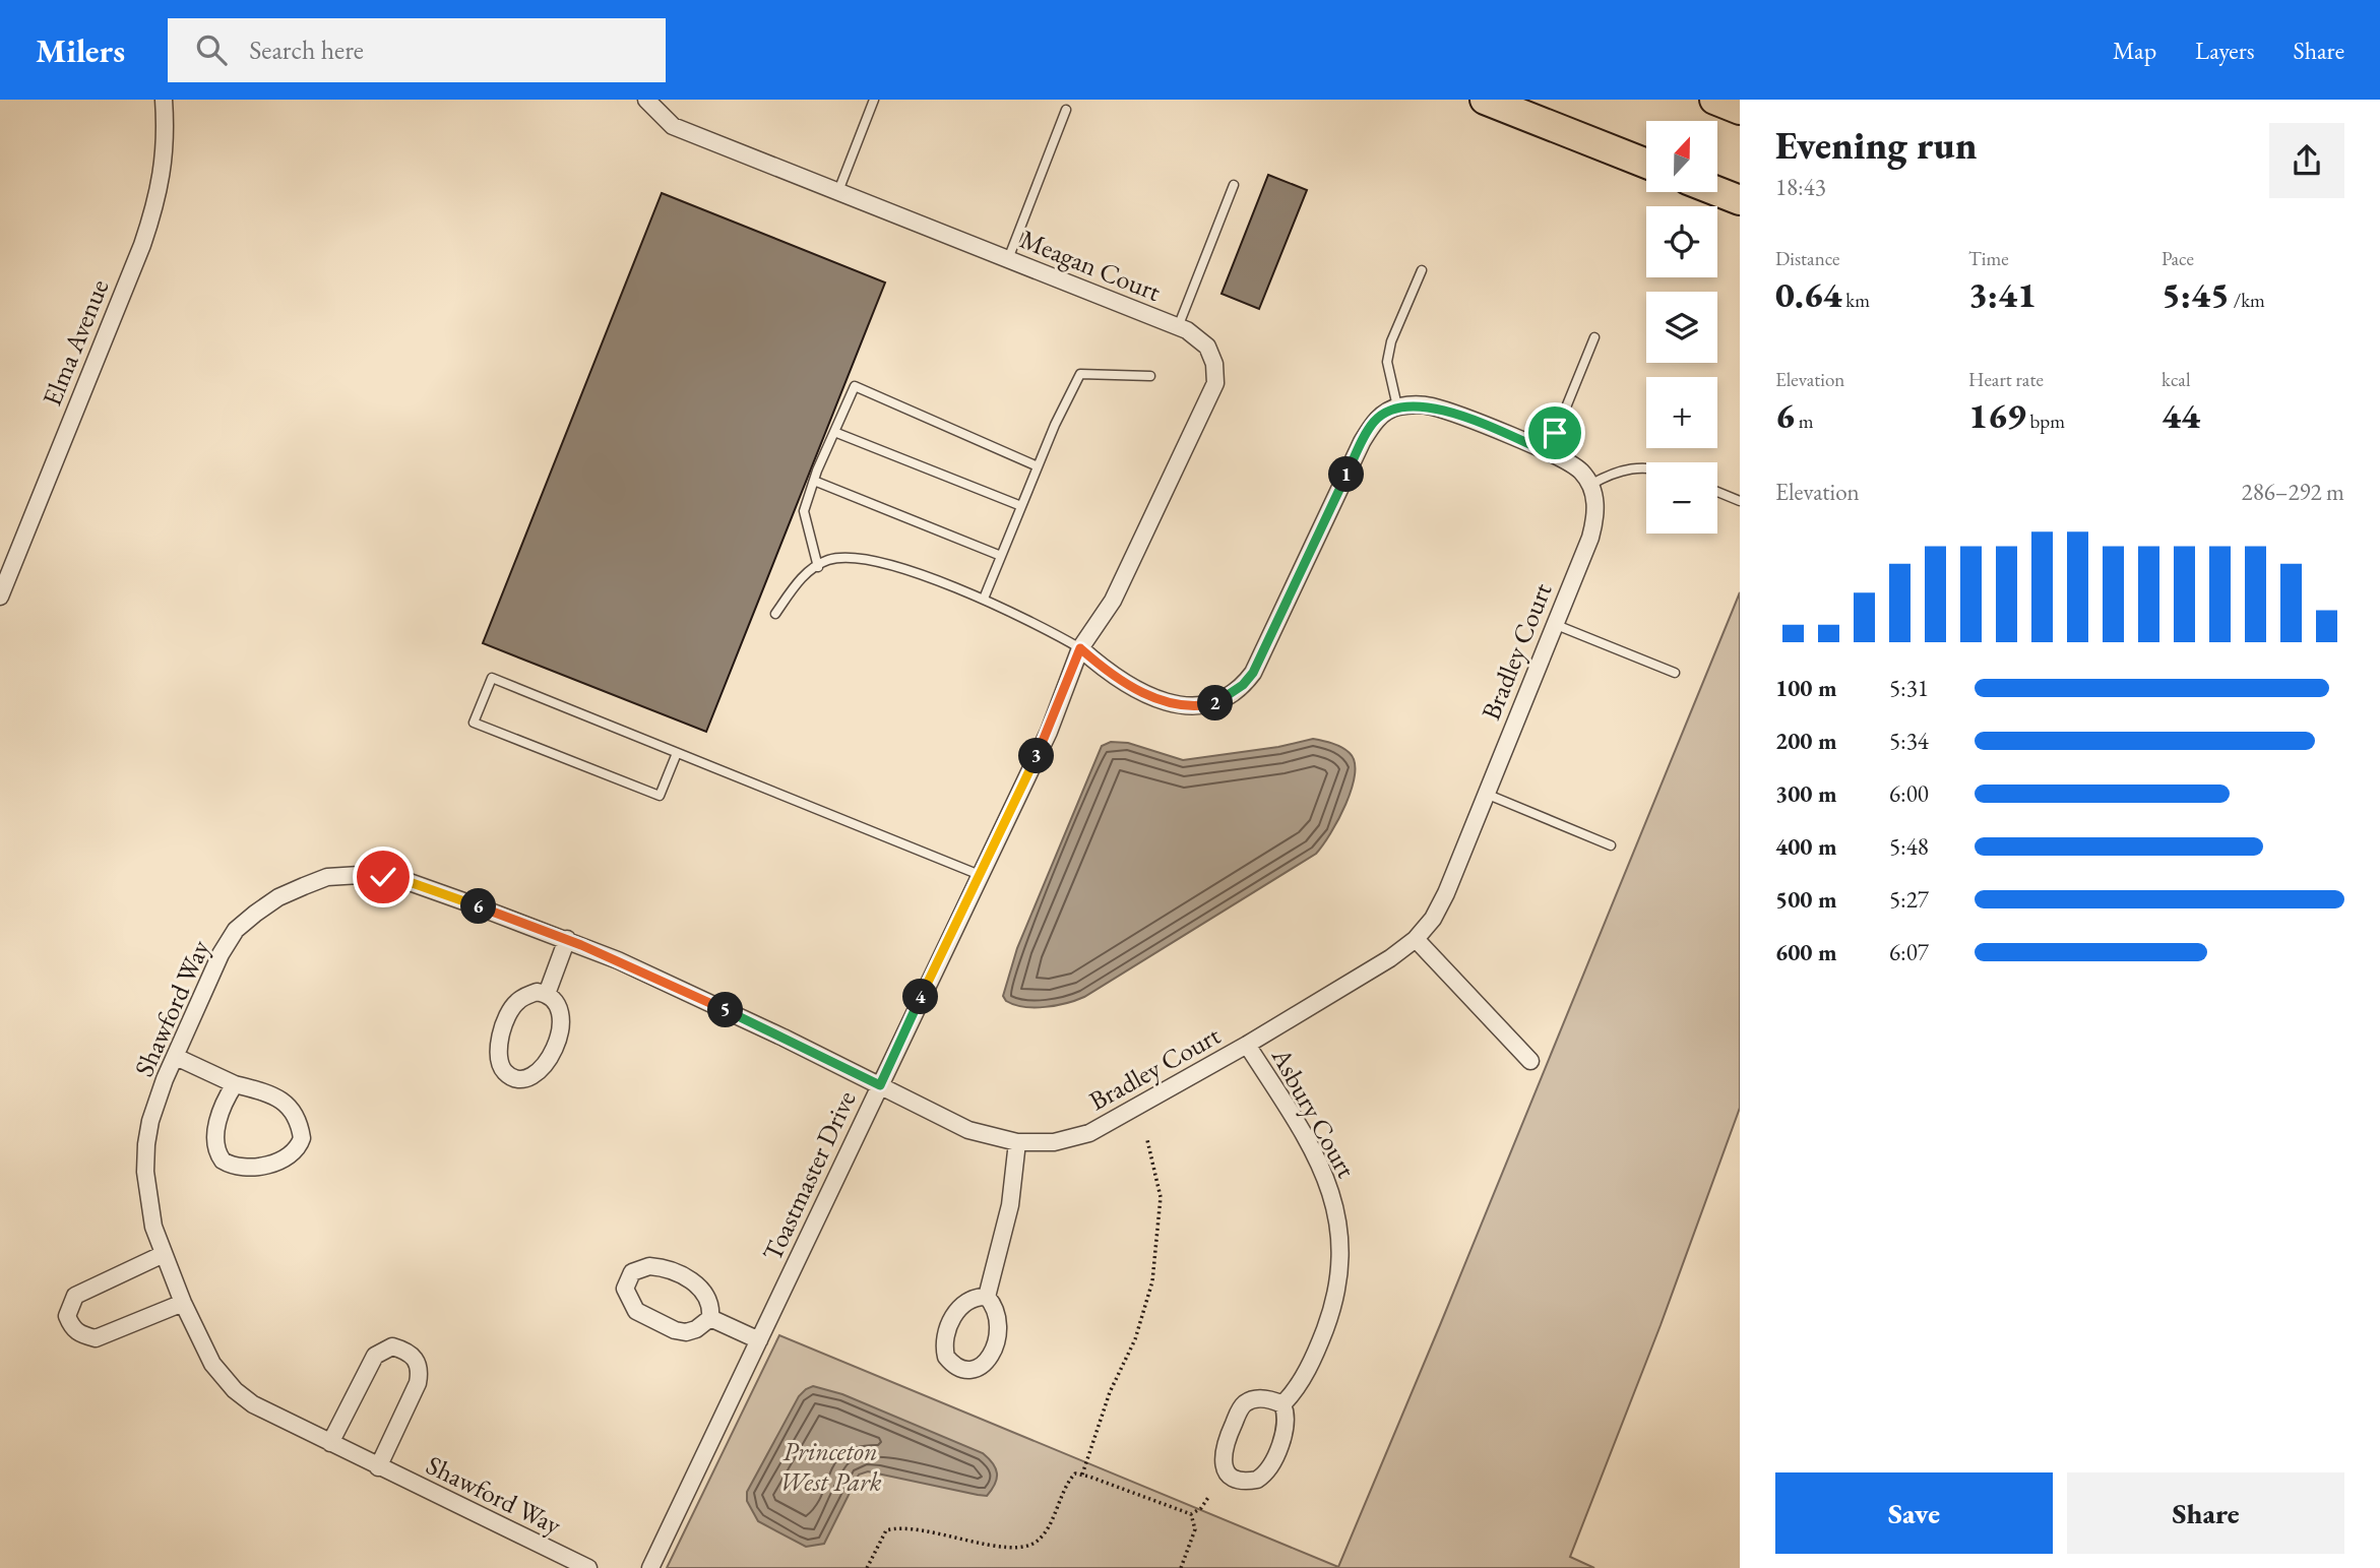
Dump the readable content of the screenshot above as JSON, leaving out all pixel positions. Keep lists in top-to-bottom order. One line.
{"streets":{"street":["Meagan Court","Elma Avenue","Bradley Court","Shawford Way","Asbury Court","Toastmaster Drive"]},"crossings":[["Meagan Court","Toastmaster Drive"],["Bradley Court","Shawford Way"],["Bradley Court","Asbury Court"],["Bradley Court","Toastmaster Drive"],["Shawford Way","Toastmaster Drive"]],"parks":["Princeton West Park"],"north":"top","page":{"header":"Milers","search":"Search here","nav":["Map","Layers","Share"],"heading":["Evening run","18:43"],"map_buttons":["+","−"],"stats":[["Distance","0.64 km"],["Time","3:41"],["Pace","5:45 /km"],["Elevation","6 m"],["Heart rate","169 bpm"],["kcal","44"]],"pins":["1","2","3","6","4","5"],"chart":["Elevation","286–292 m"],"list":[{"name":"100 m","note":"5:31"},{"name":"200 m","note":"5:34"},{"name":"300 m","note":"6:00"},{"name":"400 m","note":"5:48"},{"name":"500 m","note":"5:27"},{"name":"600 m","note":"6:07"}],"buttons":["Save","Share"]}}
